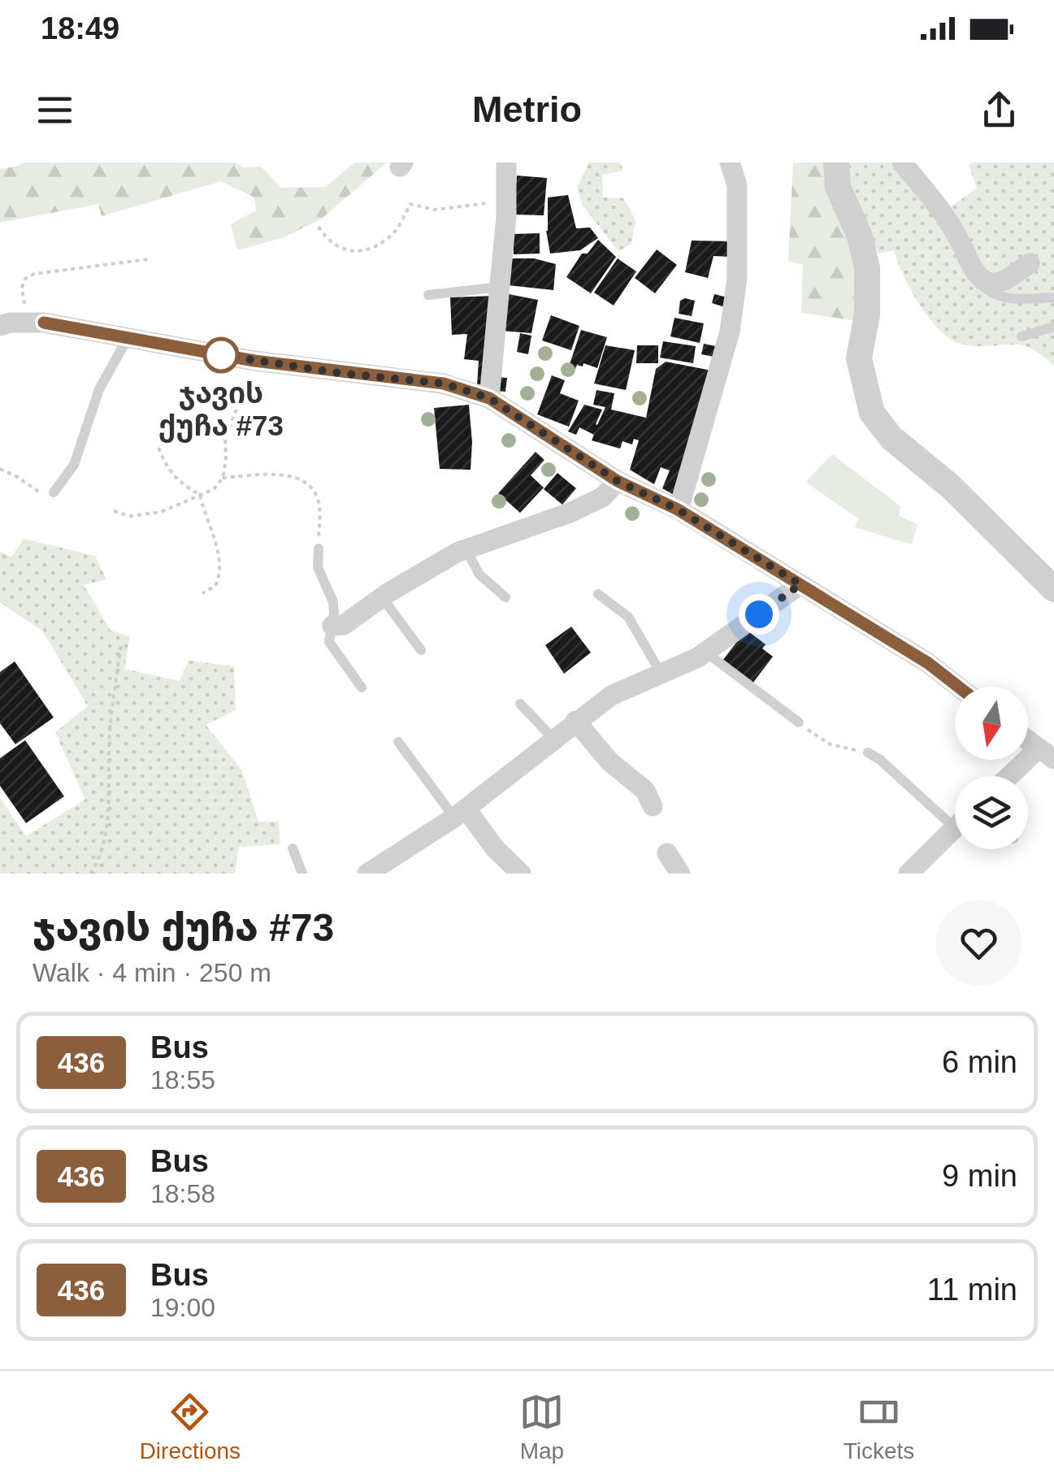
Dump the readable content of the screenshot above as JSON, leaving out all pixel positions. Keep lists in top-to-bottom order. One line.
{"places":["ჯავის ქუჩა #73"],"lines":["bus line 436"],"north":"bottom","page":{"status":"18:49","header":"Metrio","heading":["ჯავის ქუჩა #73","Walk · 4 min · 250 m"],"list":[{"mark":"436","name":"Bus","note":"18:55","value":"6 min"},{"mark":"436","name":"Bus","note":"18:58","value":"9 min"},{"mark":"436","name":"Bus","note":"19:00","value":"11 min"}],"tabs":["Directions","Map","Tickets"]}}
